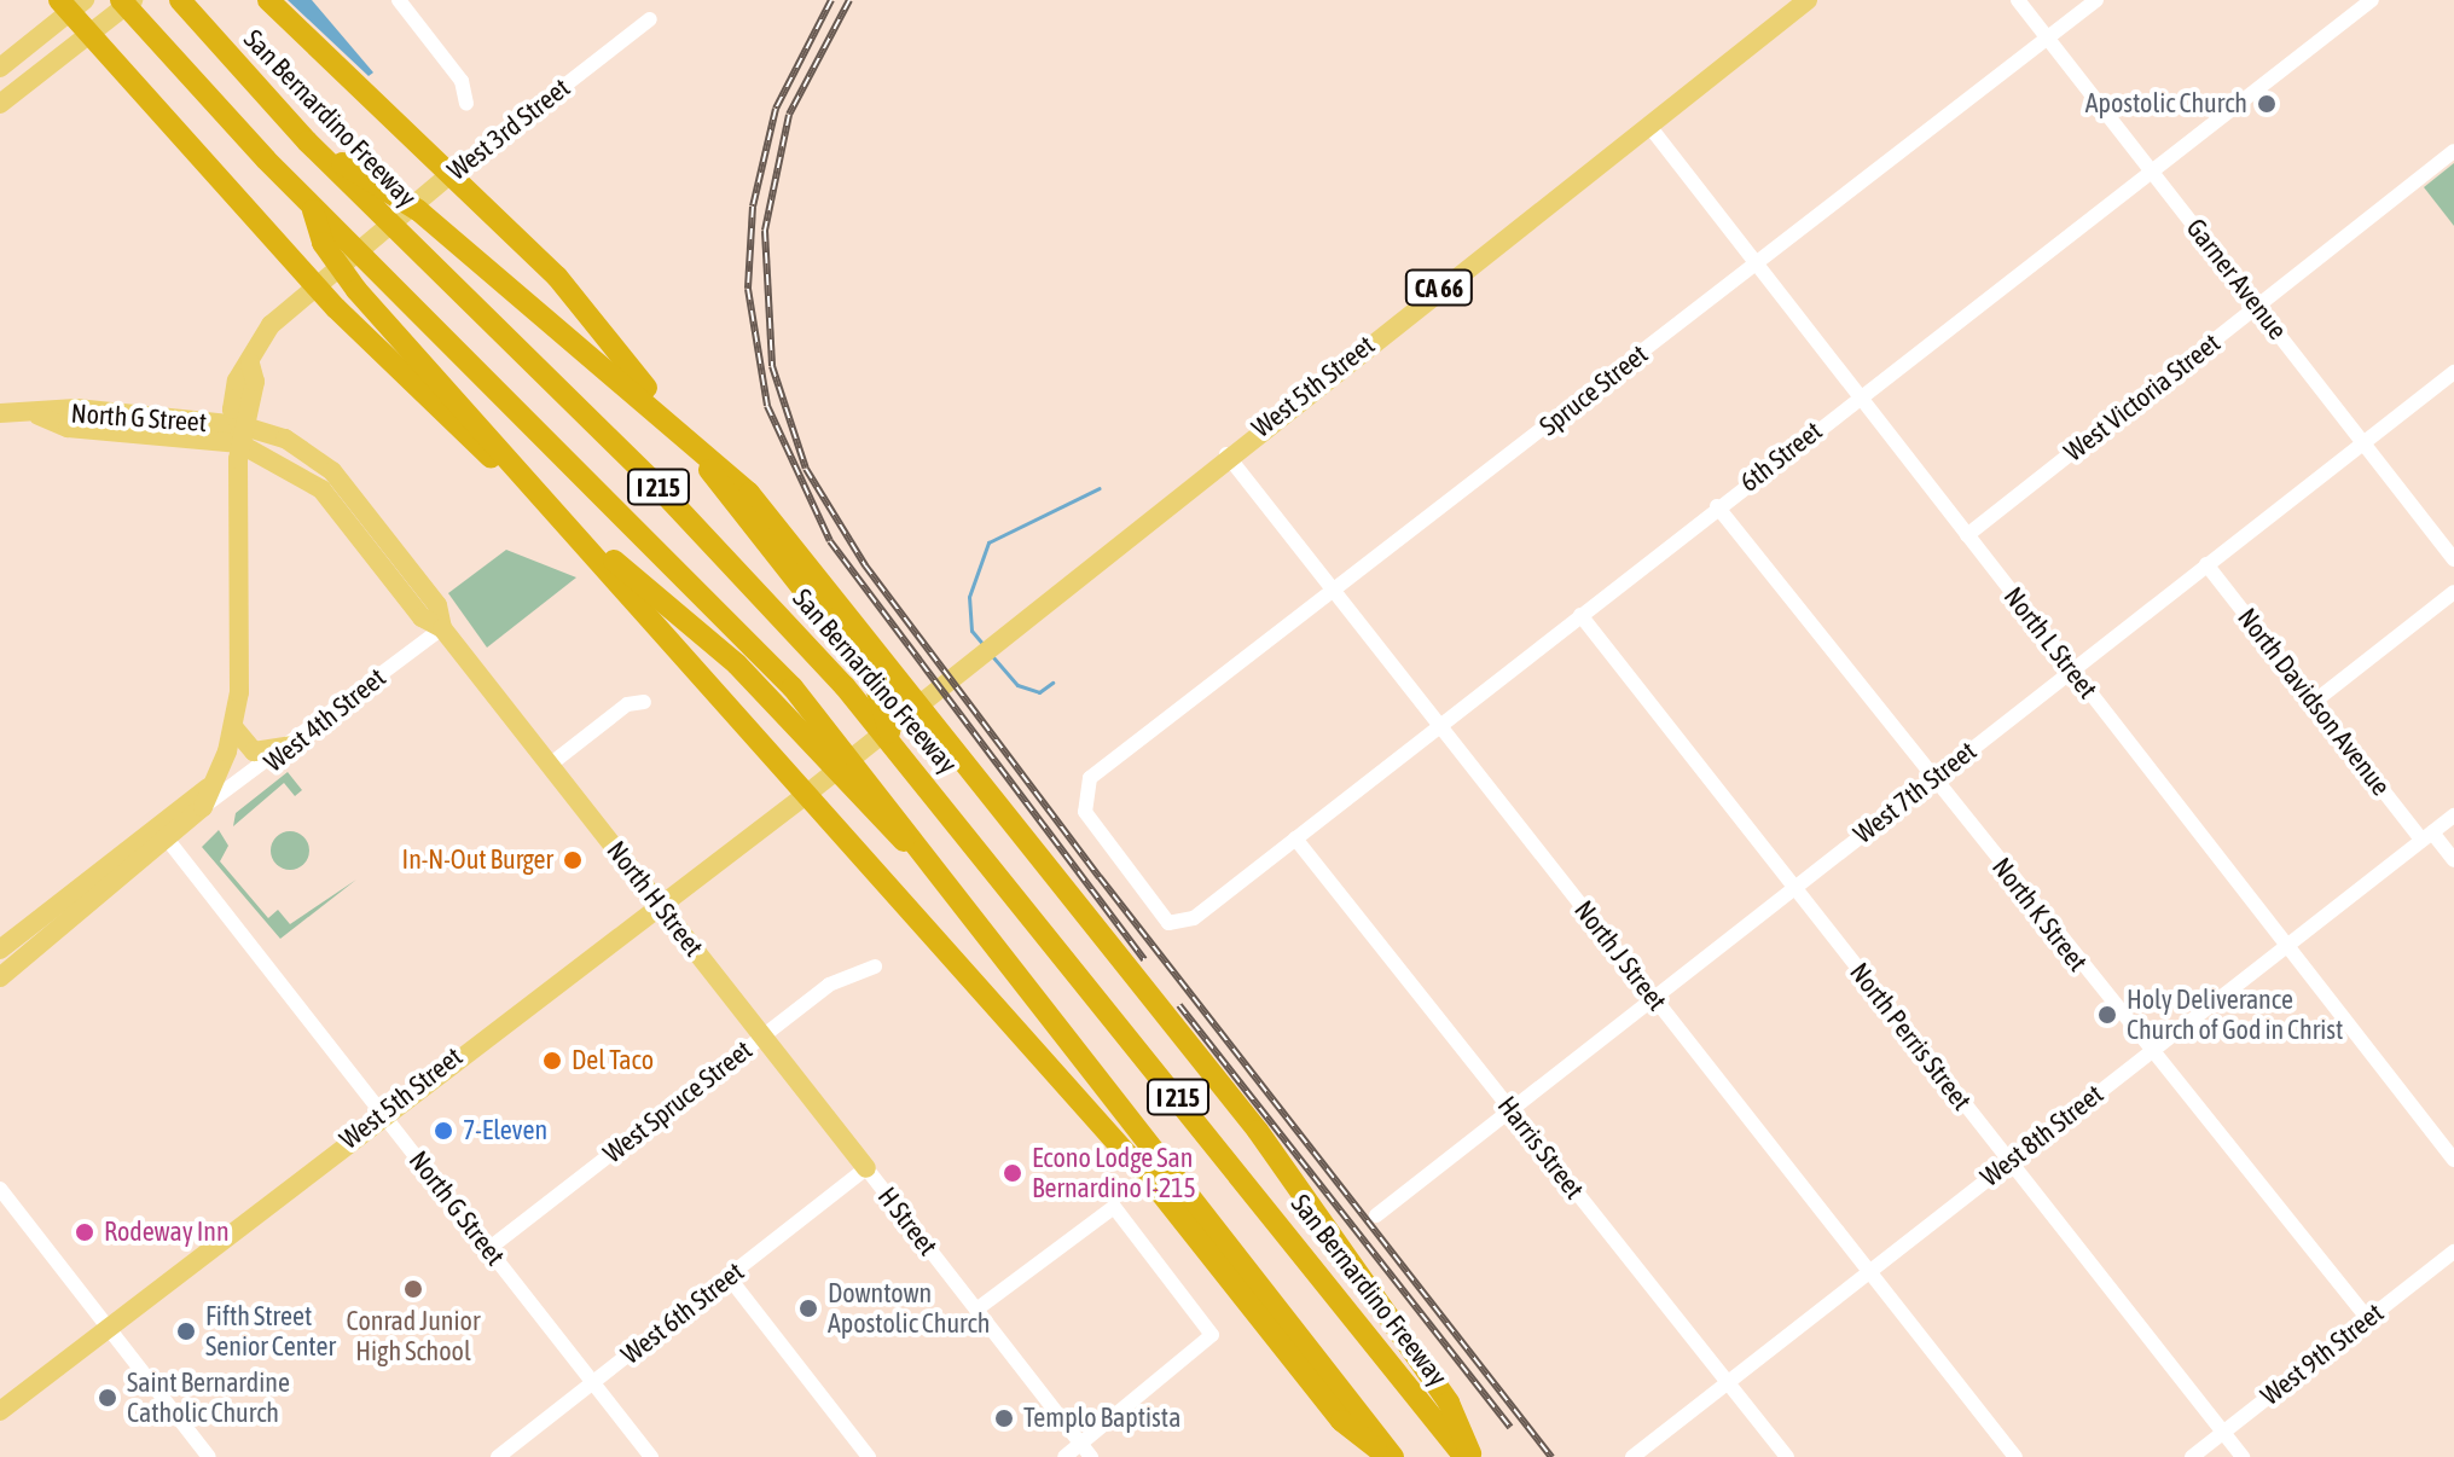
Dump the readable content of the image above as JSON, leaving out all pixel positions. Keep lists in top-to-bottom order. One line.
{"streets":{"highway":["San Bernardino Freeway","I 215"],"main road":["West 3rd Street","CA 66","West 5th Street","North G Street","North H Street"],"street":["Garner Avenue","Spruce Street","West Victoria Street","6th Street","North L Street","North Davidson Avenue","West 4th Street","West 7th Street","North K Street","North J Street","North Perris Street","West Spruce Street","West 8th Street","Harris Street","H Street","West 6th Street","West 9th Street"]},"crossings":[["West 3rd Street","North G Street"],["West 3rd Street","West 4th Street"],["West 3rd Street","North H Street"],["Garner Avenue","Spruce Street"],["Garner Avenue","West Victoria Street"],["Garner Avenue","6th Street"],["Garner Avenue","West 7th Street"],["West 5th Street","North G Street"],["West 5th Street","North L Street"],["West 5th Street","North H Street"],["West 5th Street","North J Street"],["Spruce Street","6th Street"],["Spruce Street","North L Street"],["Spruce Street","North J Street"],["West Victoria Street","North L Street"],["North G Street","North H Street"],["North G Street","West Spruce Street"],["North G Street","West 6th Street"],["6th Street","North L Street"],["6th Street","North K Street"],["6th Street","North J Street"],["6th Street","North Perris Street"],["6th Street","Harris Street"],["North L Street","West 7th Street"],["North L Street","West 8th Street"],["North Davidson Avenue","West 7th Street"],["North Davidson Avenue","West 8th Street"],["West 4th Street","North H Street"],["West 7th Street","North K Street"],["West 7th Street","North J Street"],["West 7th Street","North Perris Street"],["West 7th Street","Harris Street"],["North H Street","West Spruce Street"],["North H Street","H Street"],["North H Street","West 6th Street"],["North K Street","West 8th Street"],["North K Street","West 9th Street"],["North J Street","West 8th Street"],["North Perris Street","West 8th Street"],["North Perris Street","West 9th Street"],["West 8th Street","Harris Street"],["H Street","West 6th Street"]],"places":["Apostolic Church","In-N-Out Burger","Holy Deliverance Church of God in Christ","Del Taco","7-Eleven","Econo Lodge San Bernardino I-215","Rodeway Inn","Conrad Junior High School","Downtown Apostolic Church","Fifth Street Senior Center","Saint Bernardine Catholic Church","Templo Baptista"]}
